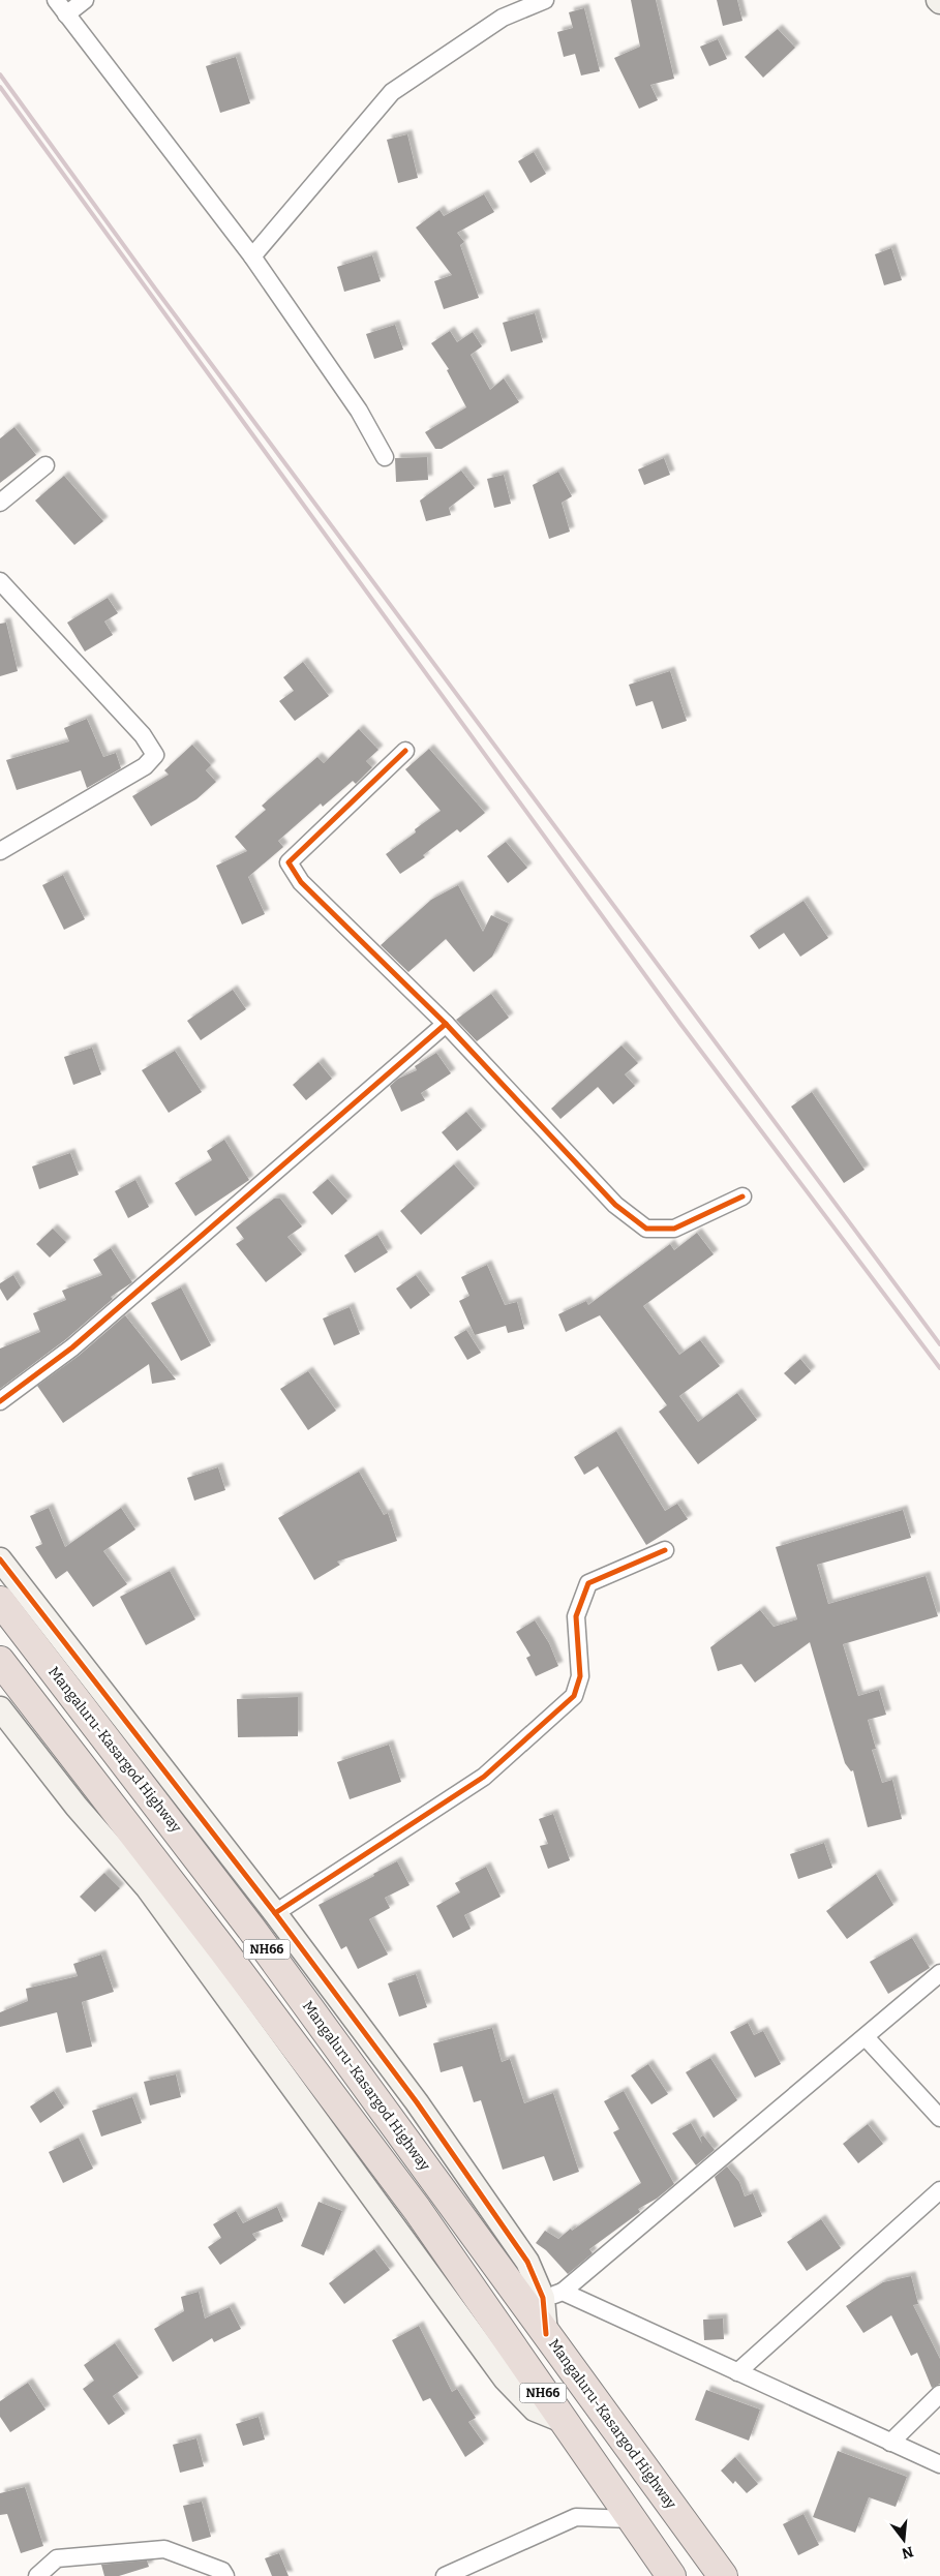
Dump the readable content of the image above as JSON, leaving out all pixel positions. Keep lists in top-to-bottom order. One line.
{"streets":{"highway":["Mangaluru-Kasargod Highway","NH66"]},"north":"bottom"}
